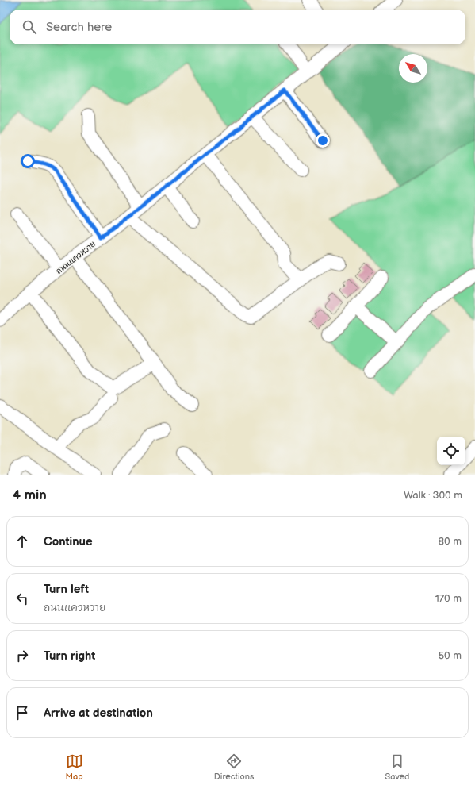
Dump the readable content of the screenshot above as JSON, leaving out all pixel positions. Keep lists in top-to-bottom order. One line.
{"streets":{"street":["ถนนแควหวาย"]},"north":"top left","page":{"search":"Search here","heading":["4 min","Walk · 300 m"],"list":[["Continue","80 m"],["Turn left","ถนนแควหวาย","170 m"],["Turn right","50 m"],"Arrive at destination"],"nav":["Map","Directions","Saved"]}}
